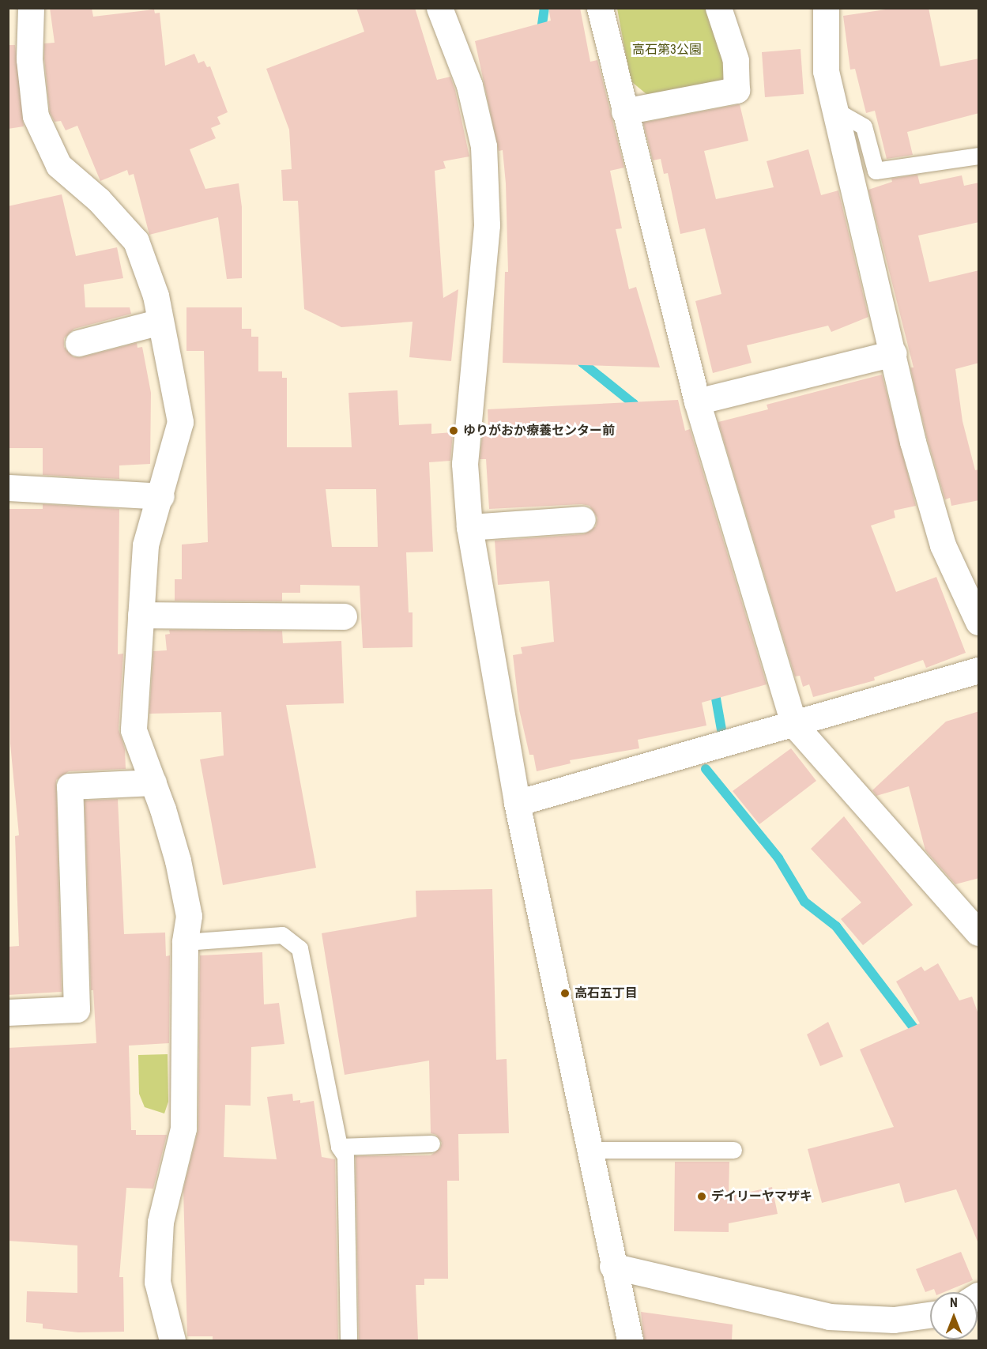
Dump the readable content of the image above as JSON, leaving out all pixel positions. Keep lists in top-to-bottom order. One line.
{"parks":["高石第3公園"],"places":["ゆりがおか療養センター前","高石五丁目","デイリーヤマザキ"],"north":"top"}
